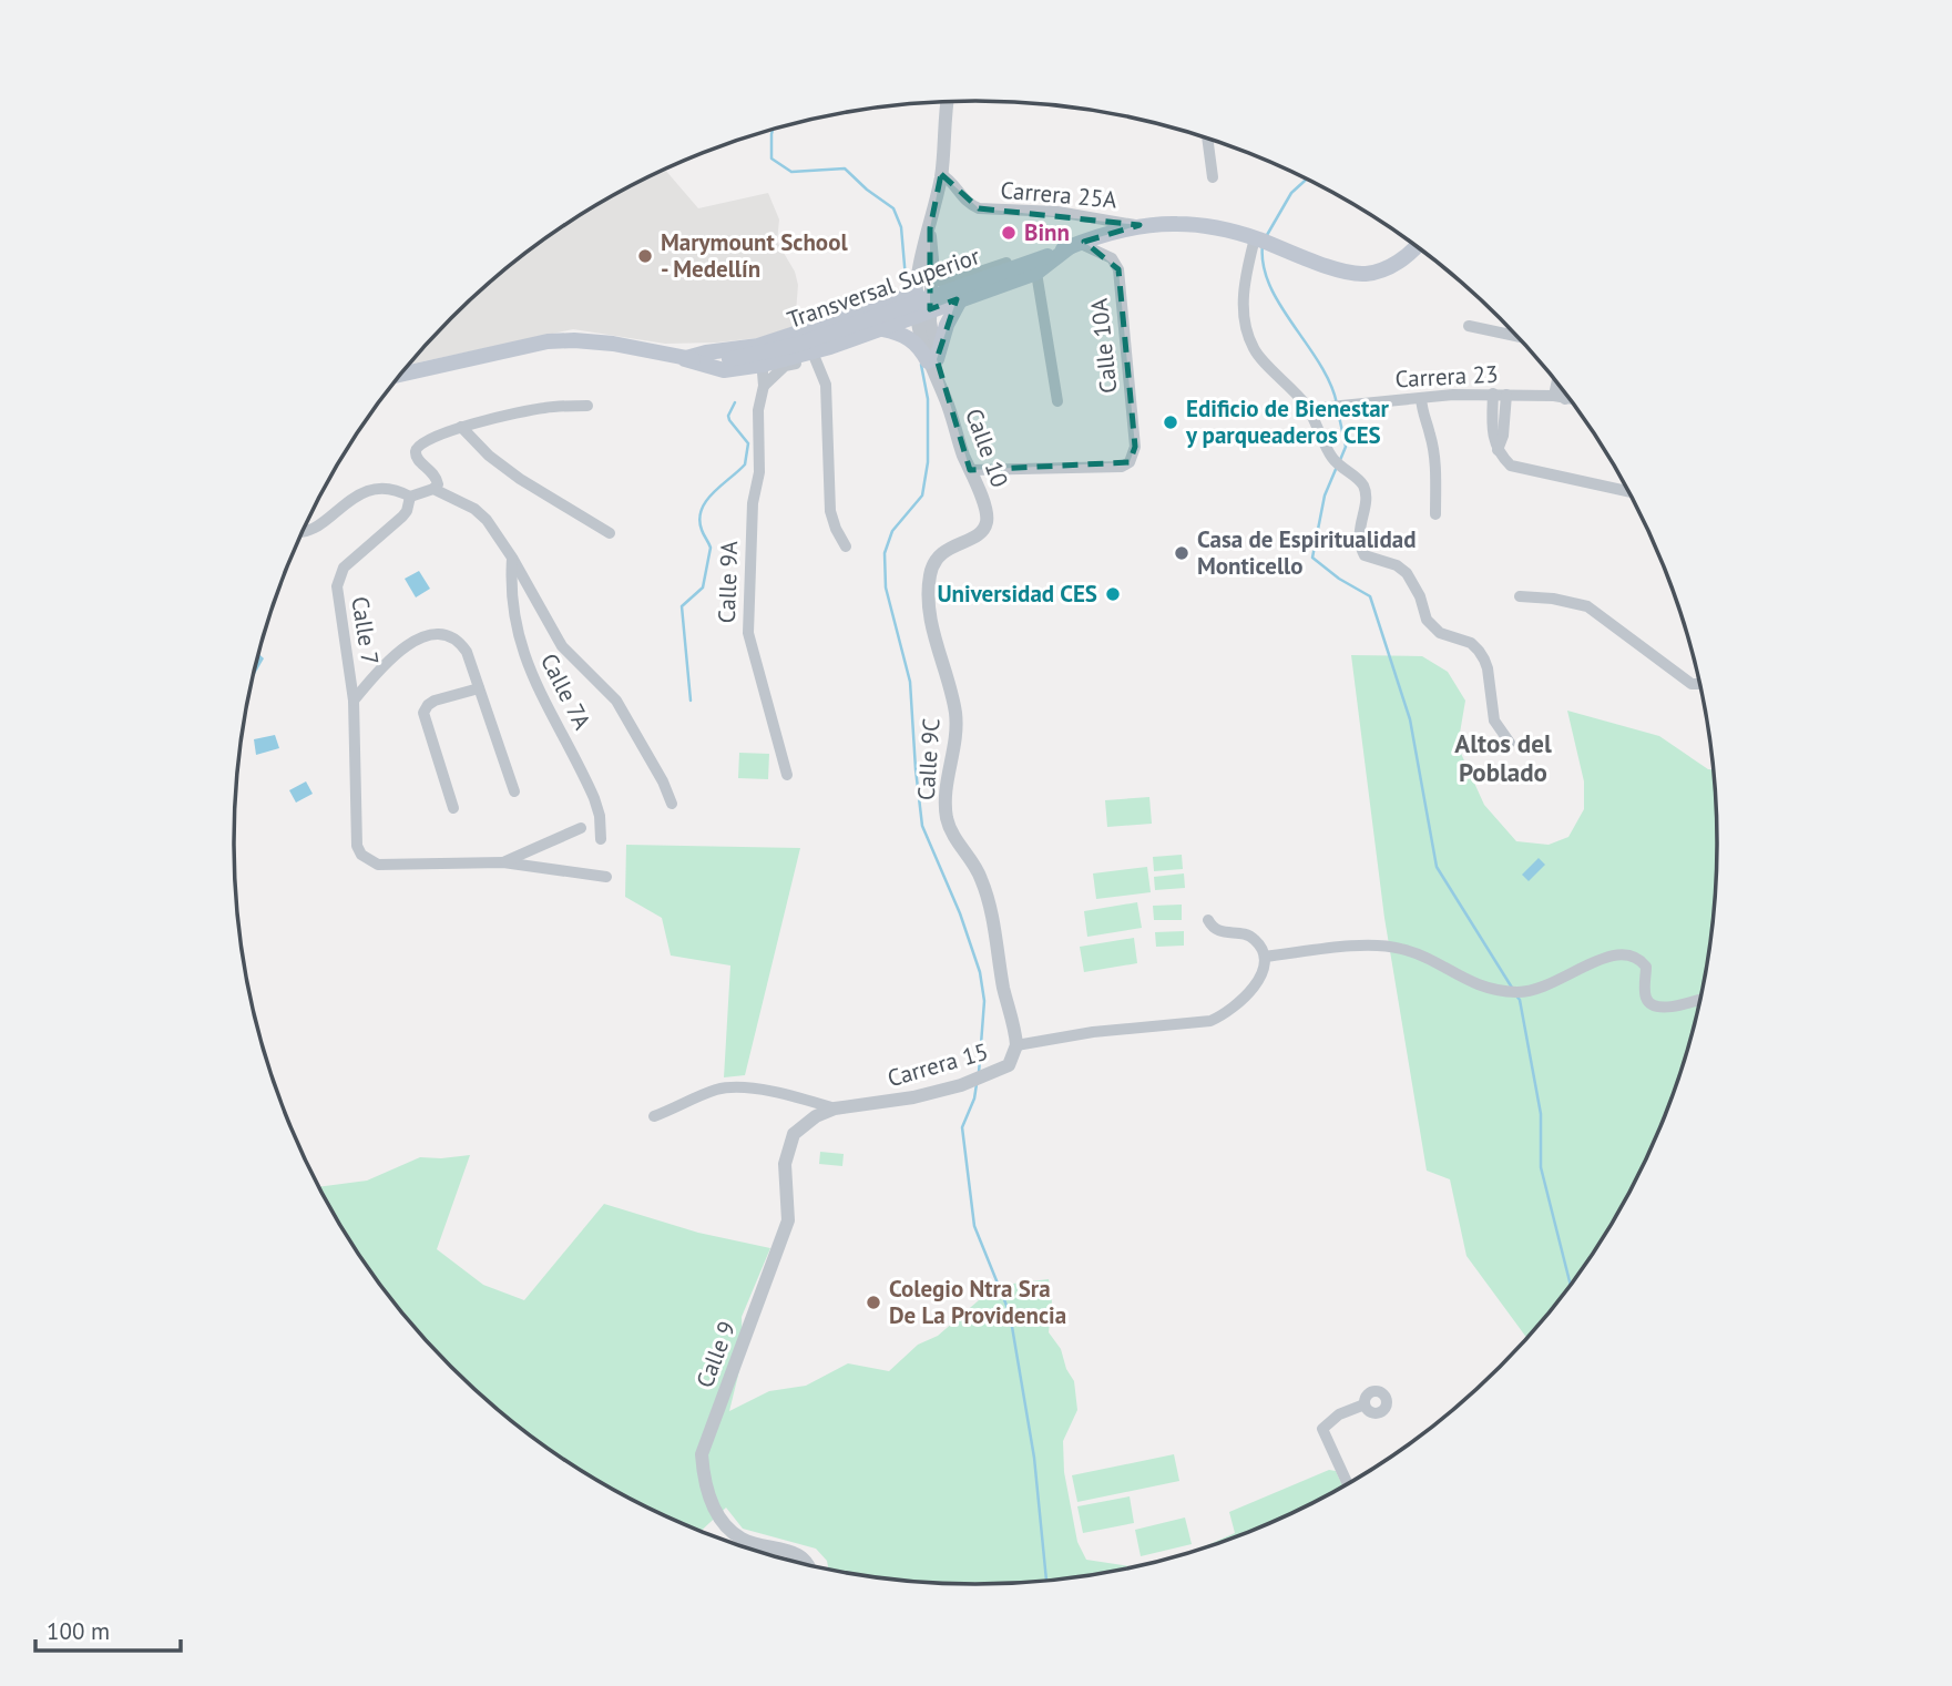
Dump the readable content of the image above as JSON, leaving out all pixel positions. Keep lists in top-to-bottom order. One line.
{"streets":{"main road":["Transversal Superior"],"street":["Carrera 25A","Calle 10A","Carrera 23","Calle 10","Calle 9A","Calle 7","Calle 7A","Calle 9C","Carrera 15","Calle 9"]},"crossings":[["Carrera 25A","Transversal Superior"],["Carrera 25A","Calle 10"],["Transversal Superior","Calle 10A"],["Calle 10A","Calle 10"],["Calle 10","Calle 9C"],["Calle 9C","Carrera 15"],["Carrera 15","Calle 9"]],"districts":["Altos del Poblado"],"places":["Binn","Marymount School - Medellín","Edificio de Bienestar y parqueaderos CES","Casa de Espiritualidad Monticello","Universidad CES","Colegio Ntra Sra De La Providencia"],"scale_bar":"100 m"}
